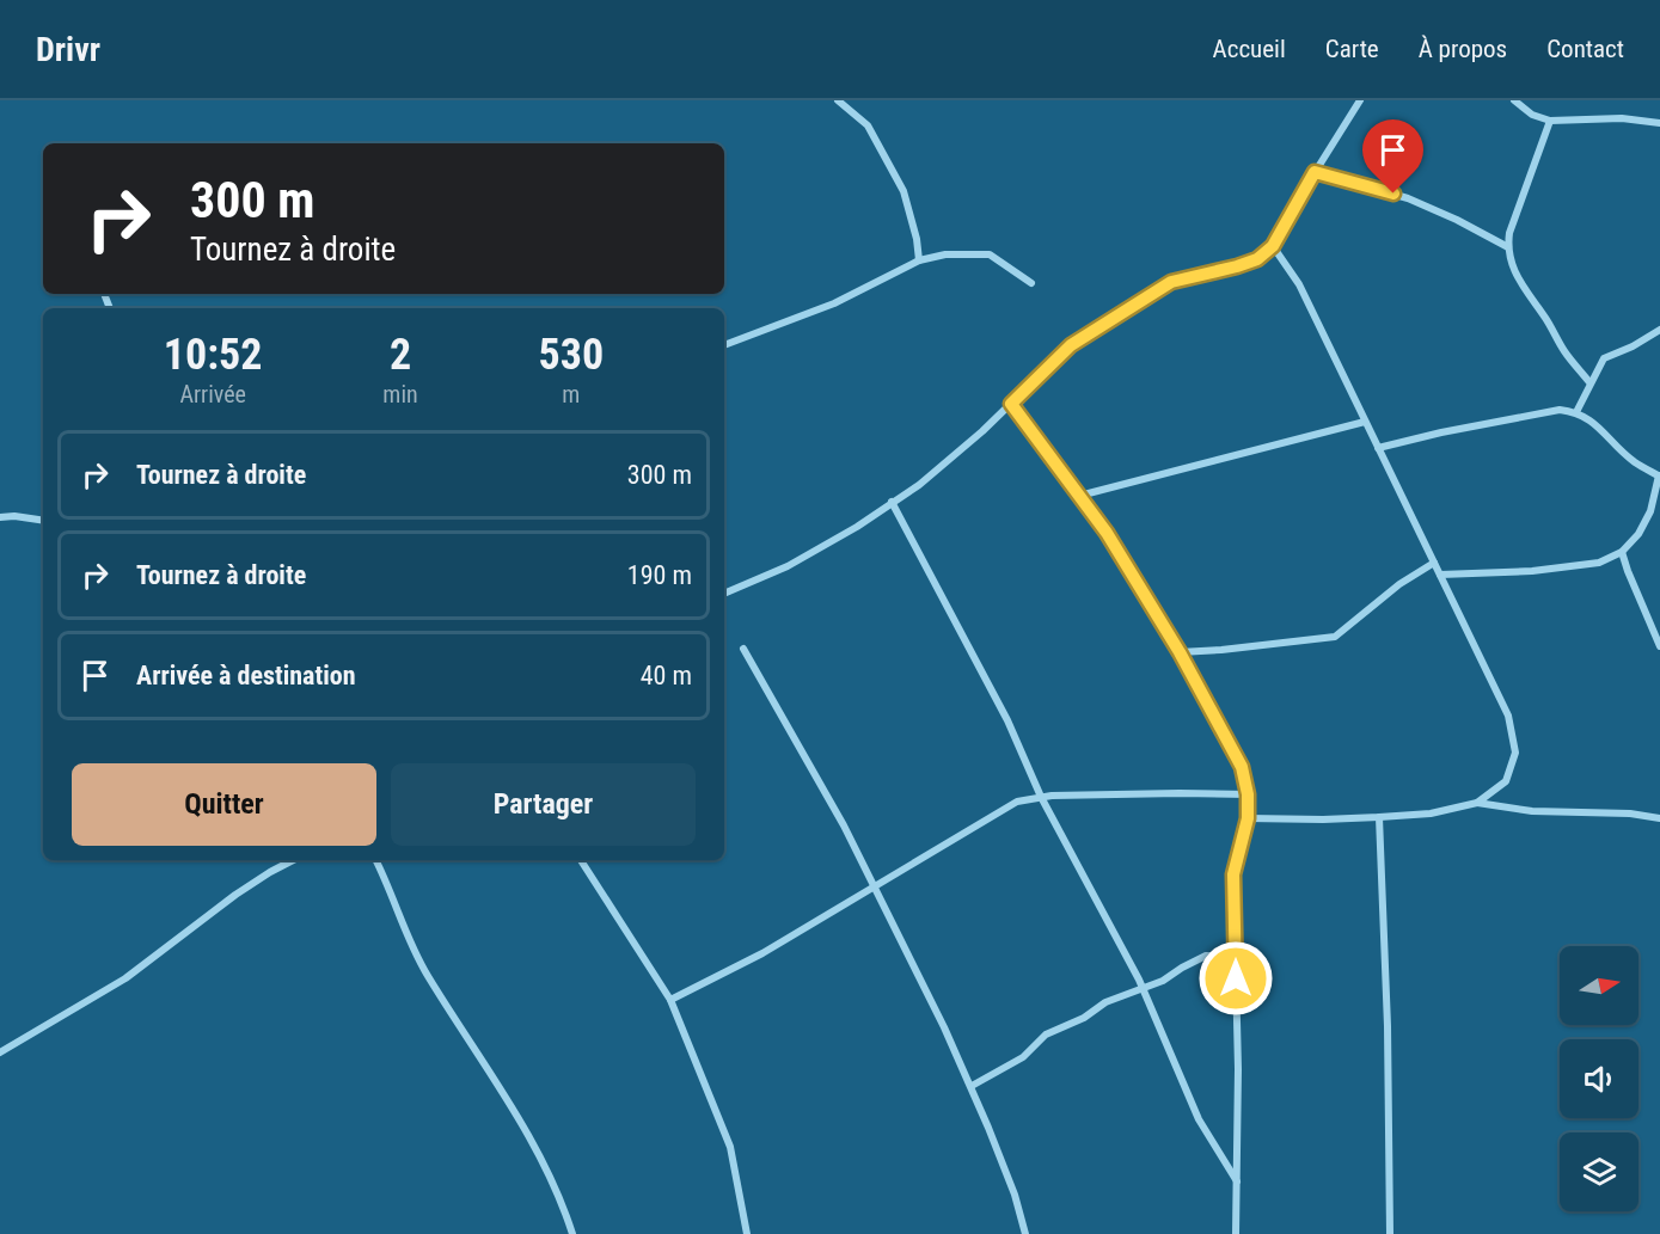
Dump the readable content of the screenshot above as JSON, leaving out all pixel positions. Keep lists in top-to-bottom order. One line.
{"north":"right","page":{"header":"Drivr","nav":["Accueil","Carte","À propos","Contact"],"turn":["300 m","Tournez à droite"],"eta":["10:52","Arrivée","2","min","530","m"],"list":[{"name":"Tournez à droite","value":"300 m"},{"name":"Tournez à droite","value":"190 m"},{"name":"Arrivée à destination","value":"40 m"}],"buttons":["Quitter","Partager"]}}
